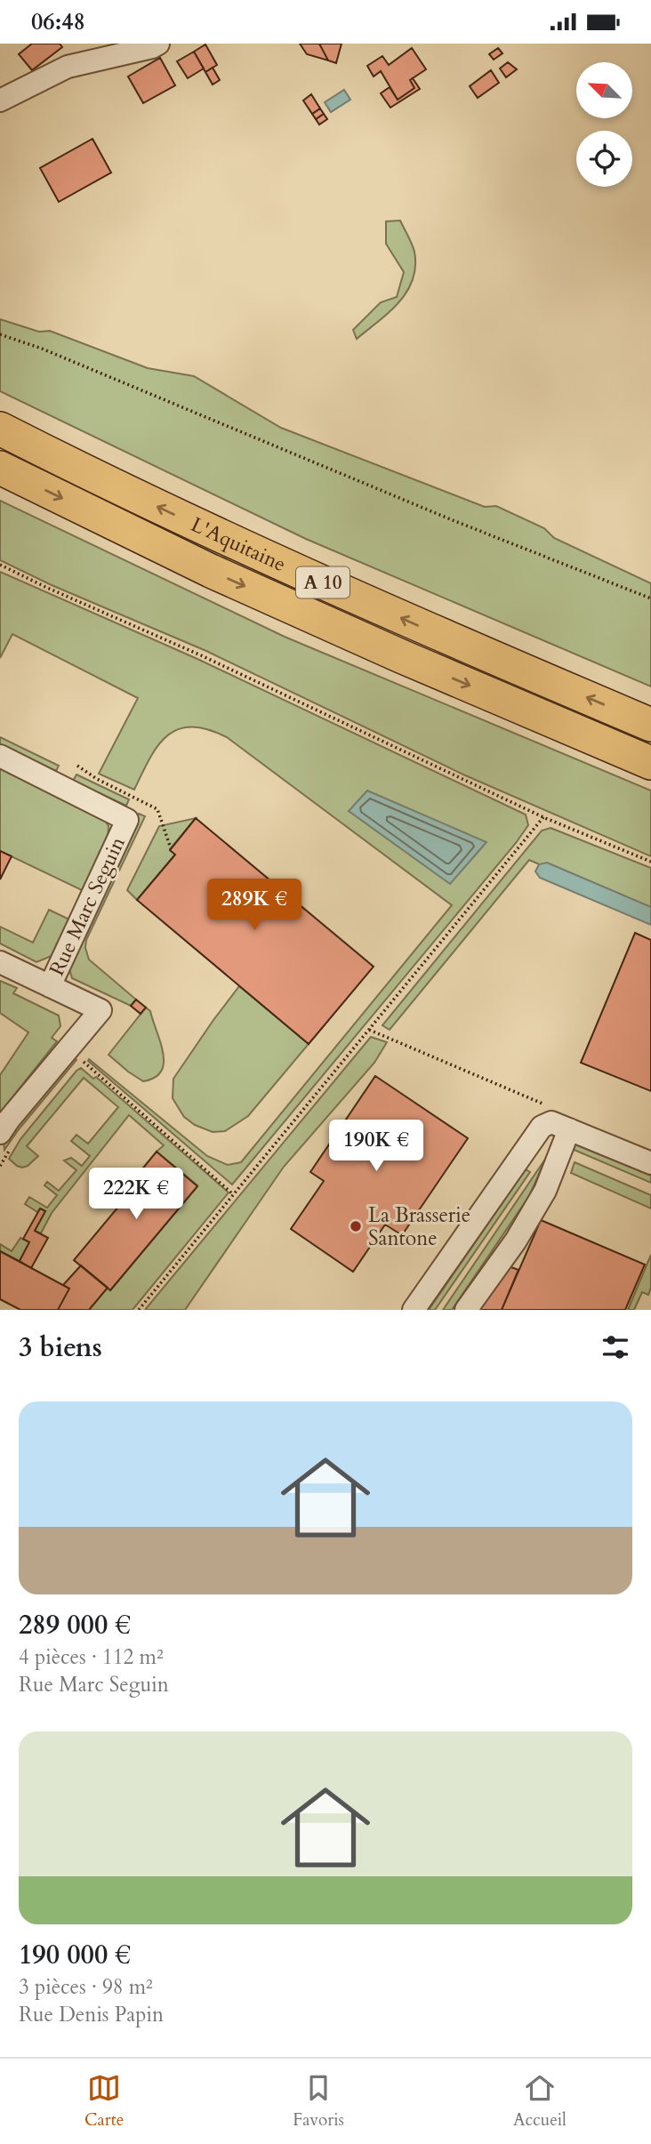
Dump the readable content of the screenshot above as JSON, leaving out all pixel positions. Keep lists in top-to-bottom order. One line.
{"streets":{"highway":["L'Aquitaine","A 10"],"street":["Rue Marc Seguin"]},"places":["La Brasserie Santone"],"north":"top left","page":{"status":"06:48","price":["289K €","190K €","222K €"],"heading":"3 biens","list":[{"name":"289 000 €","note":"4 pièces · 112 m² · Rue Marc Seguin"},{"name":"190 000 €","note":"3 pièces · 98 m² · Rue Denis Papin"}],"tabs":["Carte","Favoris","Accueil"]}}
